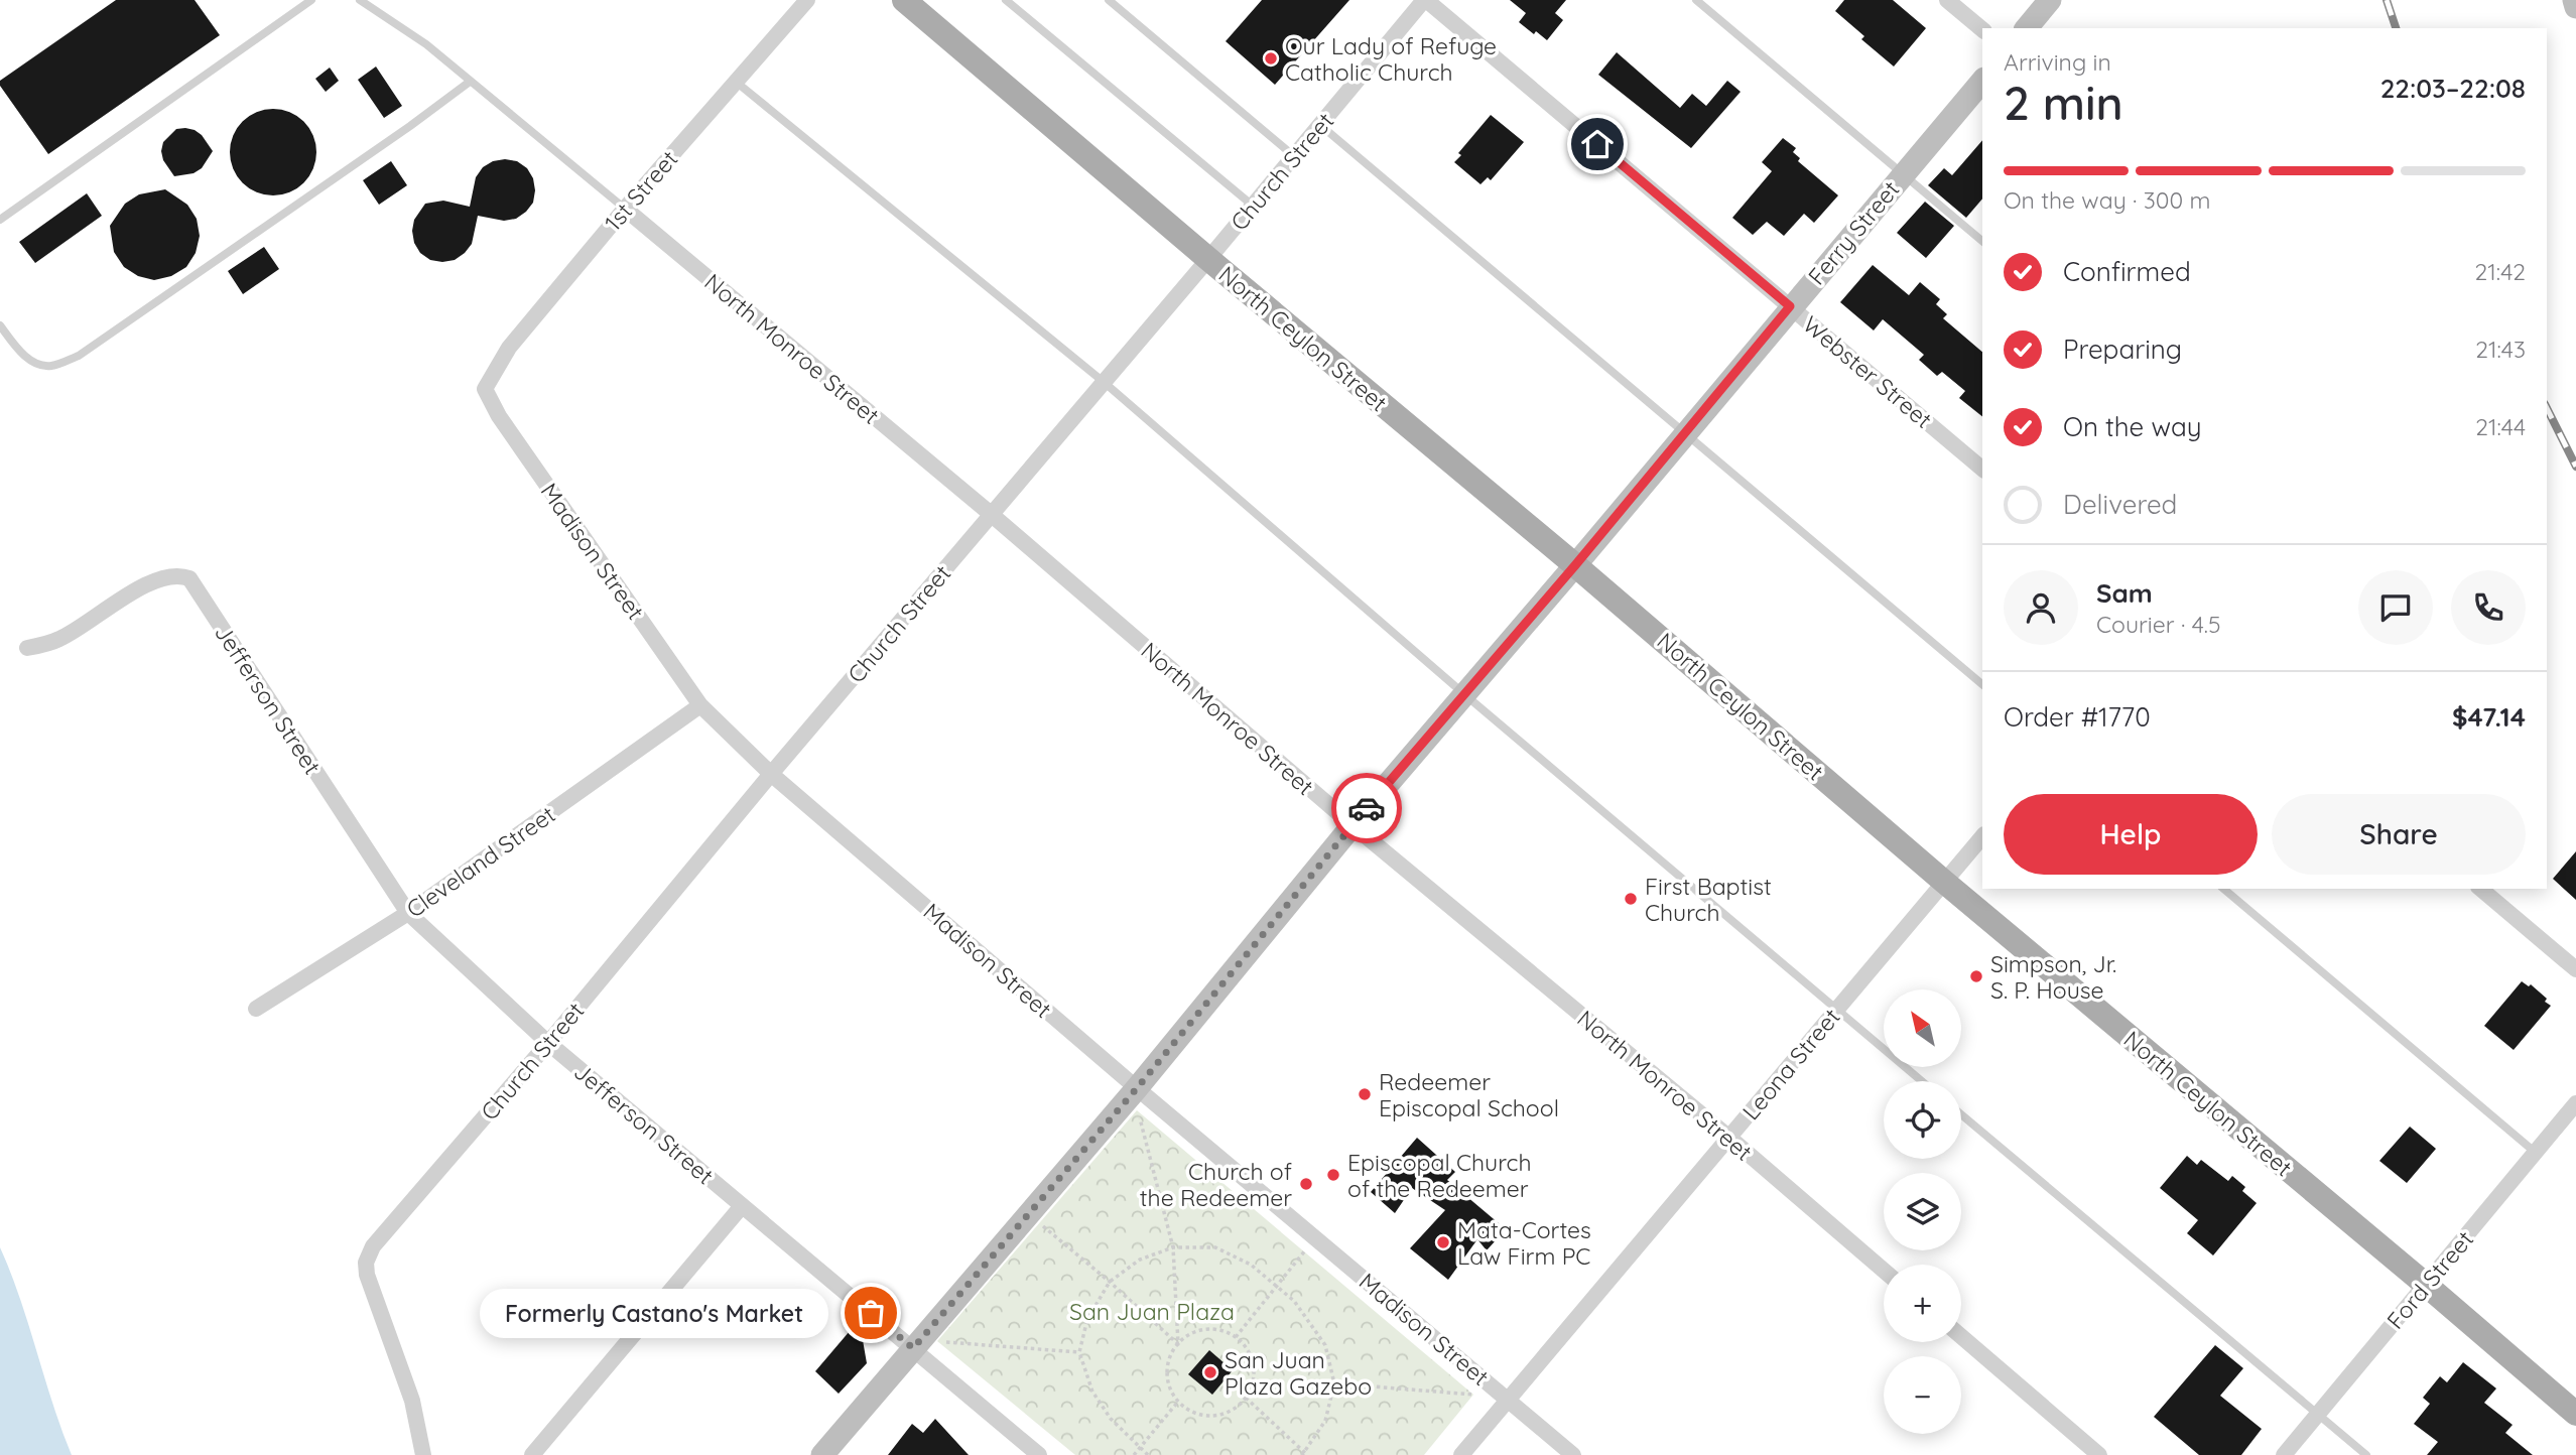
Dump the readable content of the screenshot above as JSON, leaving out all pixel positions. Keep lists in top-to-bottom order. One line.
{"streets":{"main road":["North Ceylon Street"],"street":["Church Street","1st Street","Ferry Street","North Monroe Street","Webster Street","Madison Street","Jefferson Street","Cleveland Street","Leona Street","Ford Street"]},"crossings":[["Church Street","North Ceylon Street"],["Church Street","North Monroe Street"],["Church Street","Webster Street"],["Church Street","Madison Street"],["Church Street","Jefferson Street"],["1st Street","North Monroe Street"],["1st Street","Madison Street"],["Ferry Street","North Ceylon Street"],["Ferry Street","North Monroe Street"],["Ferry Street","Webster Street"],["Ferry Street","Madison Street"],["Ferry Street","Jefferson Street"],["North Ceylon Street","Leona Street"],["North Ceylon Street","Ford Street"],["North Monroe Street","Leona Street"],["Madison Street","Cleveland Street"],["Madison Street","Leona Street"],["Jefferson Street","Cleveland Street"]],"parks":["San Juan Plaza"],"places":["Our Lady of Refuge Catholic Church","First Baptist Church","Simpson, Jr. S. P. House","Redeemer Episcopal School","Episcopal Church of the Redeemer","Church of the Redeemer","Mata-Cortes Law Firm PC","Formerly Castano's Market","San Juan Plaza Gazebo"],"north":"top left","page":{"heading":["2 min","Arriving in","22:03–22:08"],"panel":["Sam","Courier · 4.5","Order #1770","$47.14"],"bar":"On the way · 300 m","list":[["Confirmed","21:42"],["Preparing","21:43"],["On the way","21:44"],"Delivered"],"buttons":["Help","Share"],"map_buttons":["+","−"],"bubble":"Formerly Castano's Market"}}
